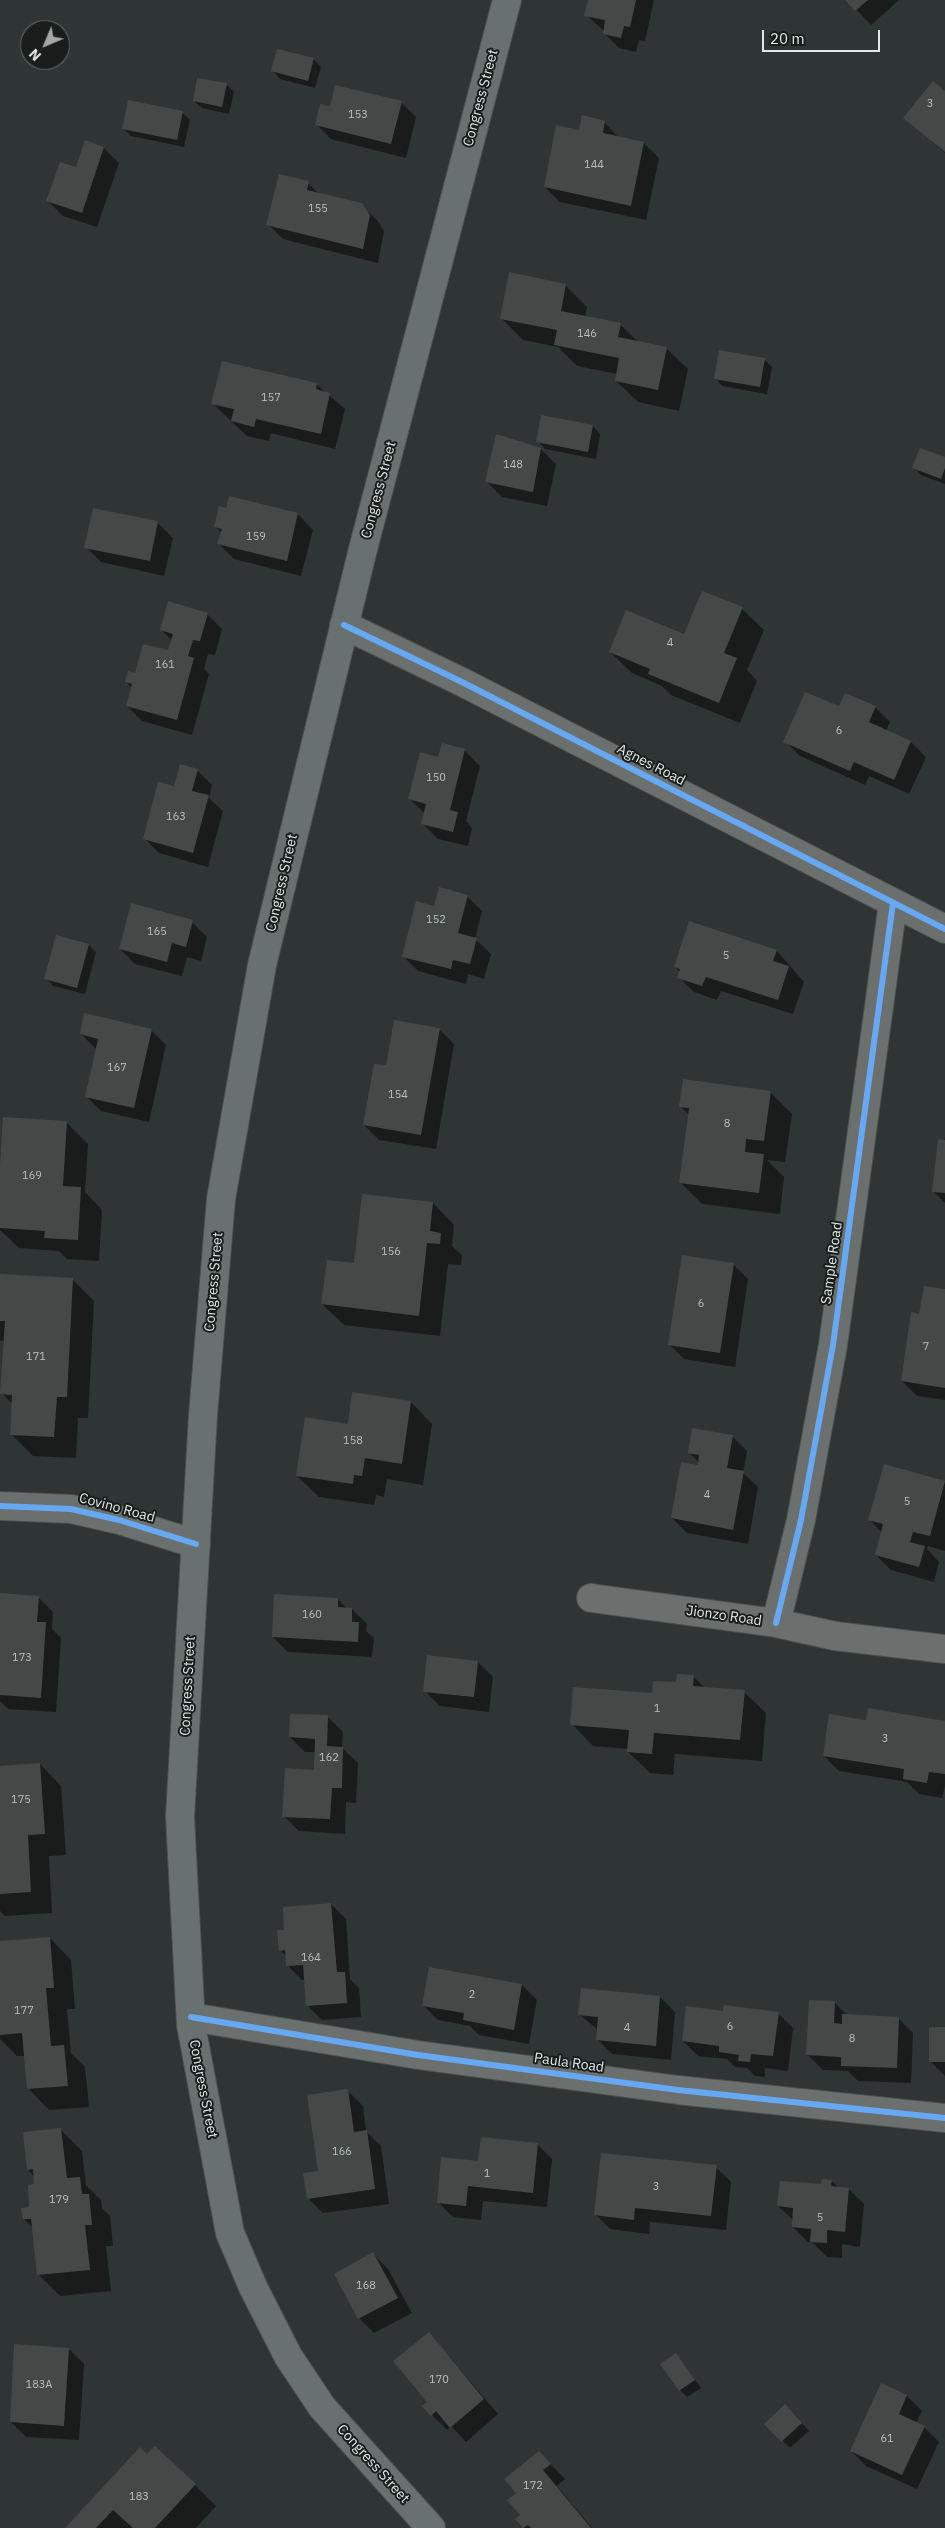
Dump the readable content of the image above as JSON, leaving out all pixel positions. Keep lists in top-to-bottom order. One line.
{"streets":{"main road":["Congress Street"],"street":["Agnes Road","Sample Road","Covino Road","Jionzo Road","Paula Road"]},"crossings":[["Congress Street","Agnes Road"],["Congress Street","Covino Road"],["Congress Street","Paula Road"],["Agnes Road","Sample Road"],["Sample Road","Jionzo Road"]],"house_numbers":["3","153","144","155","146","157","148","159","4","161","6","150","163","152","165","5","167","154","8","169","156","6","7","171","158","4","5","160","173","1","3","162","175","164","2","177","6","4","8","166","1","3","179","5","168","170","183A","61","172","183"],"scale_bar":"20 m","north":"bottom left"}
